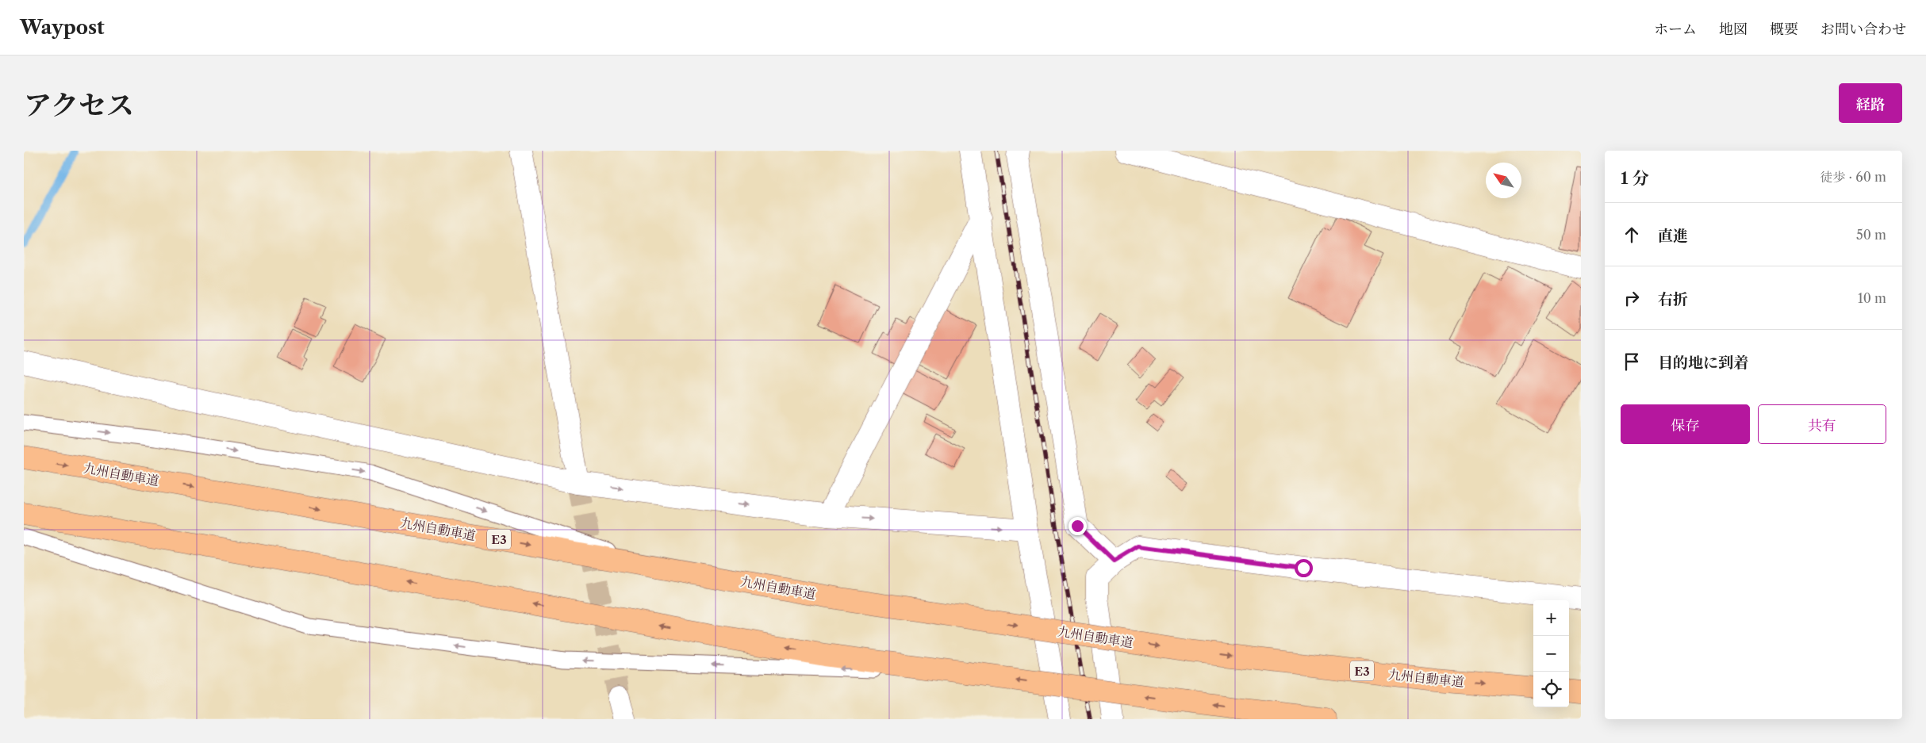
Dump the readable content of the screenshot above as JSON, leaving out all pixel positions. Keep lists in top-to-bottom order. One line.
{"streets":{"highway":["九州自動車道","E3"]},"north":"top left","page":{"header":"Waypost","nav":["ホーム","地図","概要","お問い合わせ"],"title":"アクセス","buttons":["経路",["保存","共有"]],"heading":["1 分","徒歩 · 60 m"],"list":[["直進","50 m"],["右折","10 m"],"目的地に到着"],"map_buttons":["+","−"]}}
